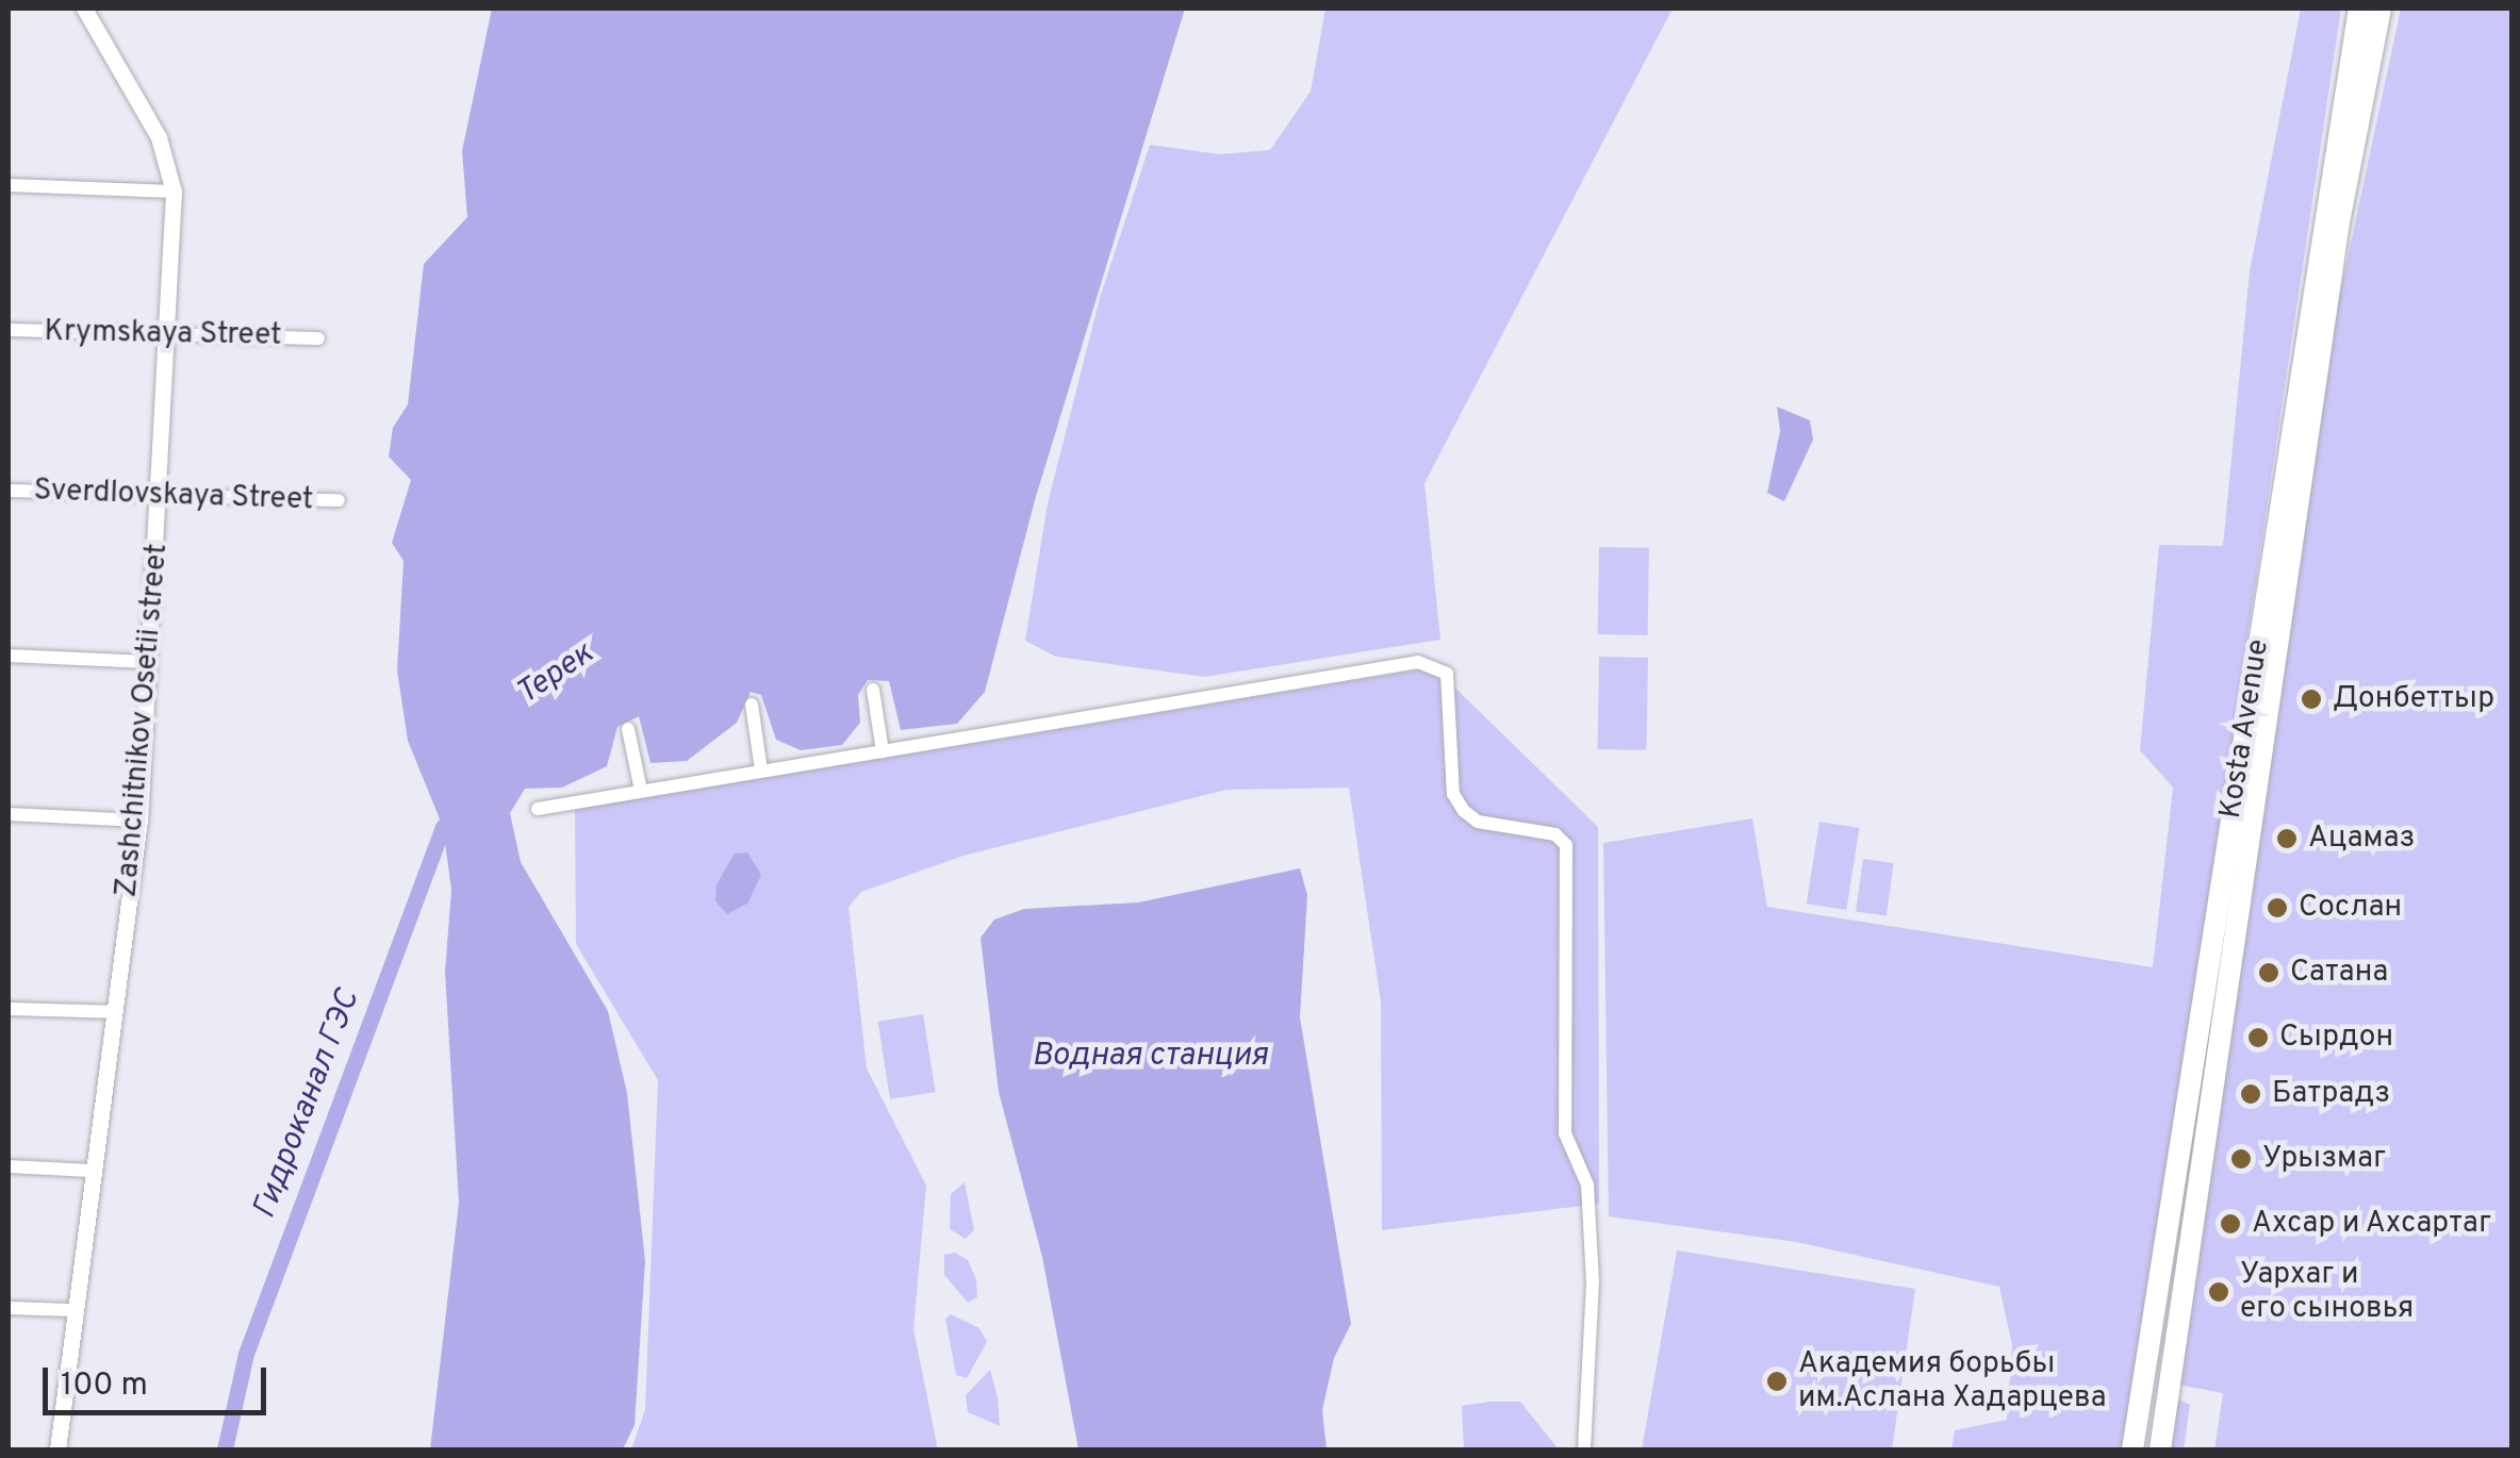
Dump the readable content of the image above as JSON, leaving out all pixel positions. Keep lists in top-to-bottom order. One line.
{"streets":{"main road":["Kosta Avenue"],"street":["Krymskaya Street","Sverdlovskaya Street","Zashchitnikov Osetii street"]},"crossings":[["Krymskaya Street","Zashchitnikov Osetii street"],["Sverdlovskaya Street","Zashchitnikov Osetii street"]],"water":["Терек","Водная станция","Гидроканал ГЭС"],"places":["Донбеттыр","Ацамаз","Сослан","Сатана","Сырдон","Батрадз","Урызмаг","Ахсар и Ахсартаг","Уархаг и его сыновья","Академия борьбы им.Аслана Хадарцева"],"scale_bar":"100 m"}
